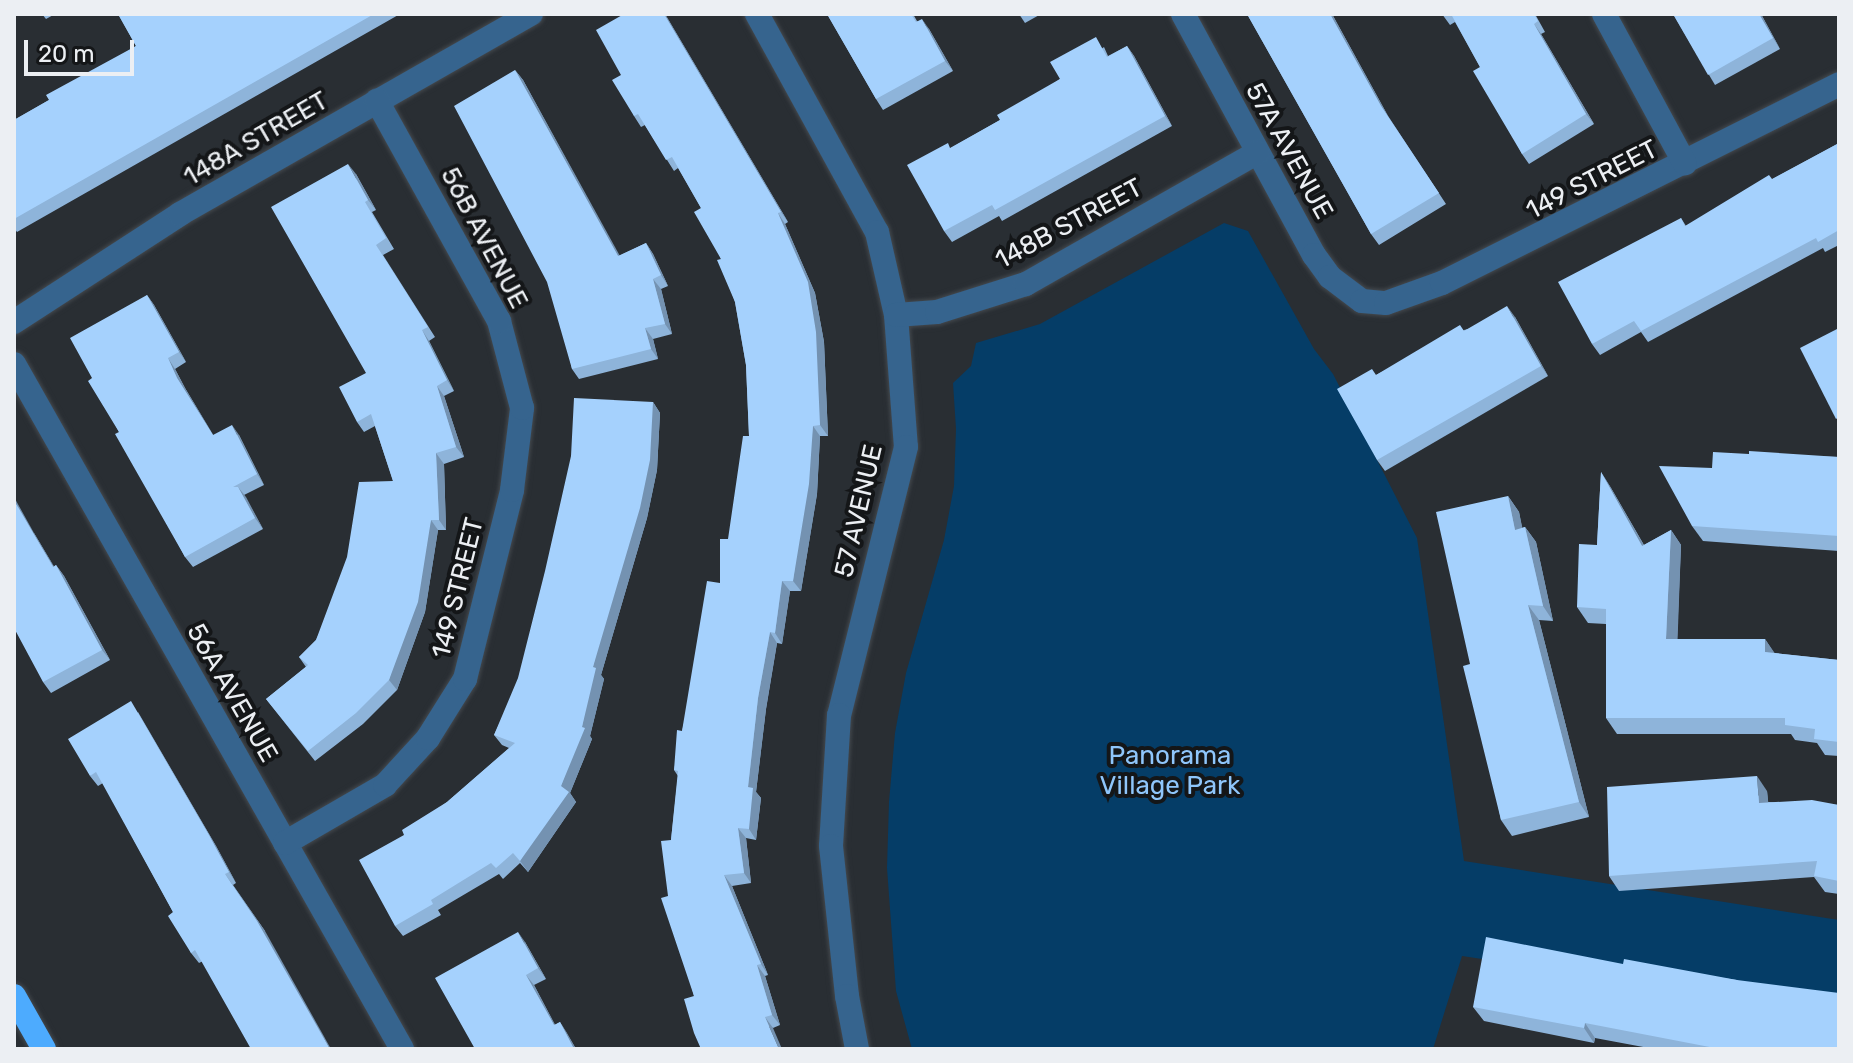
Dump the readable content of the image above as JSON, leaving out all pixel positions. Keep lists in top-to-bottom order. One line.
{"streets":{"street":["148A STREET","57A AVENUE","149 STREET","148B STREET","56B AVENUE","57 AVENUE","56A AVENUE"]},"crossings":[["148A STREET","56B AVENUE"],["57A AVENUE","149 STREET"],["57A AVENUE","148B STREET"],["149 STREET","56B AVENUE"],["149 STREET","56A AVENUE"],["148B STREET","57 AVENUE"]],"parks":["Panorama Village Park"],"scale_bar":"20 m"}
